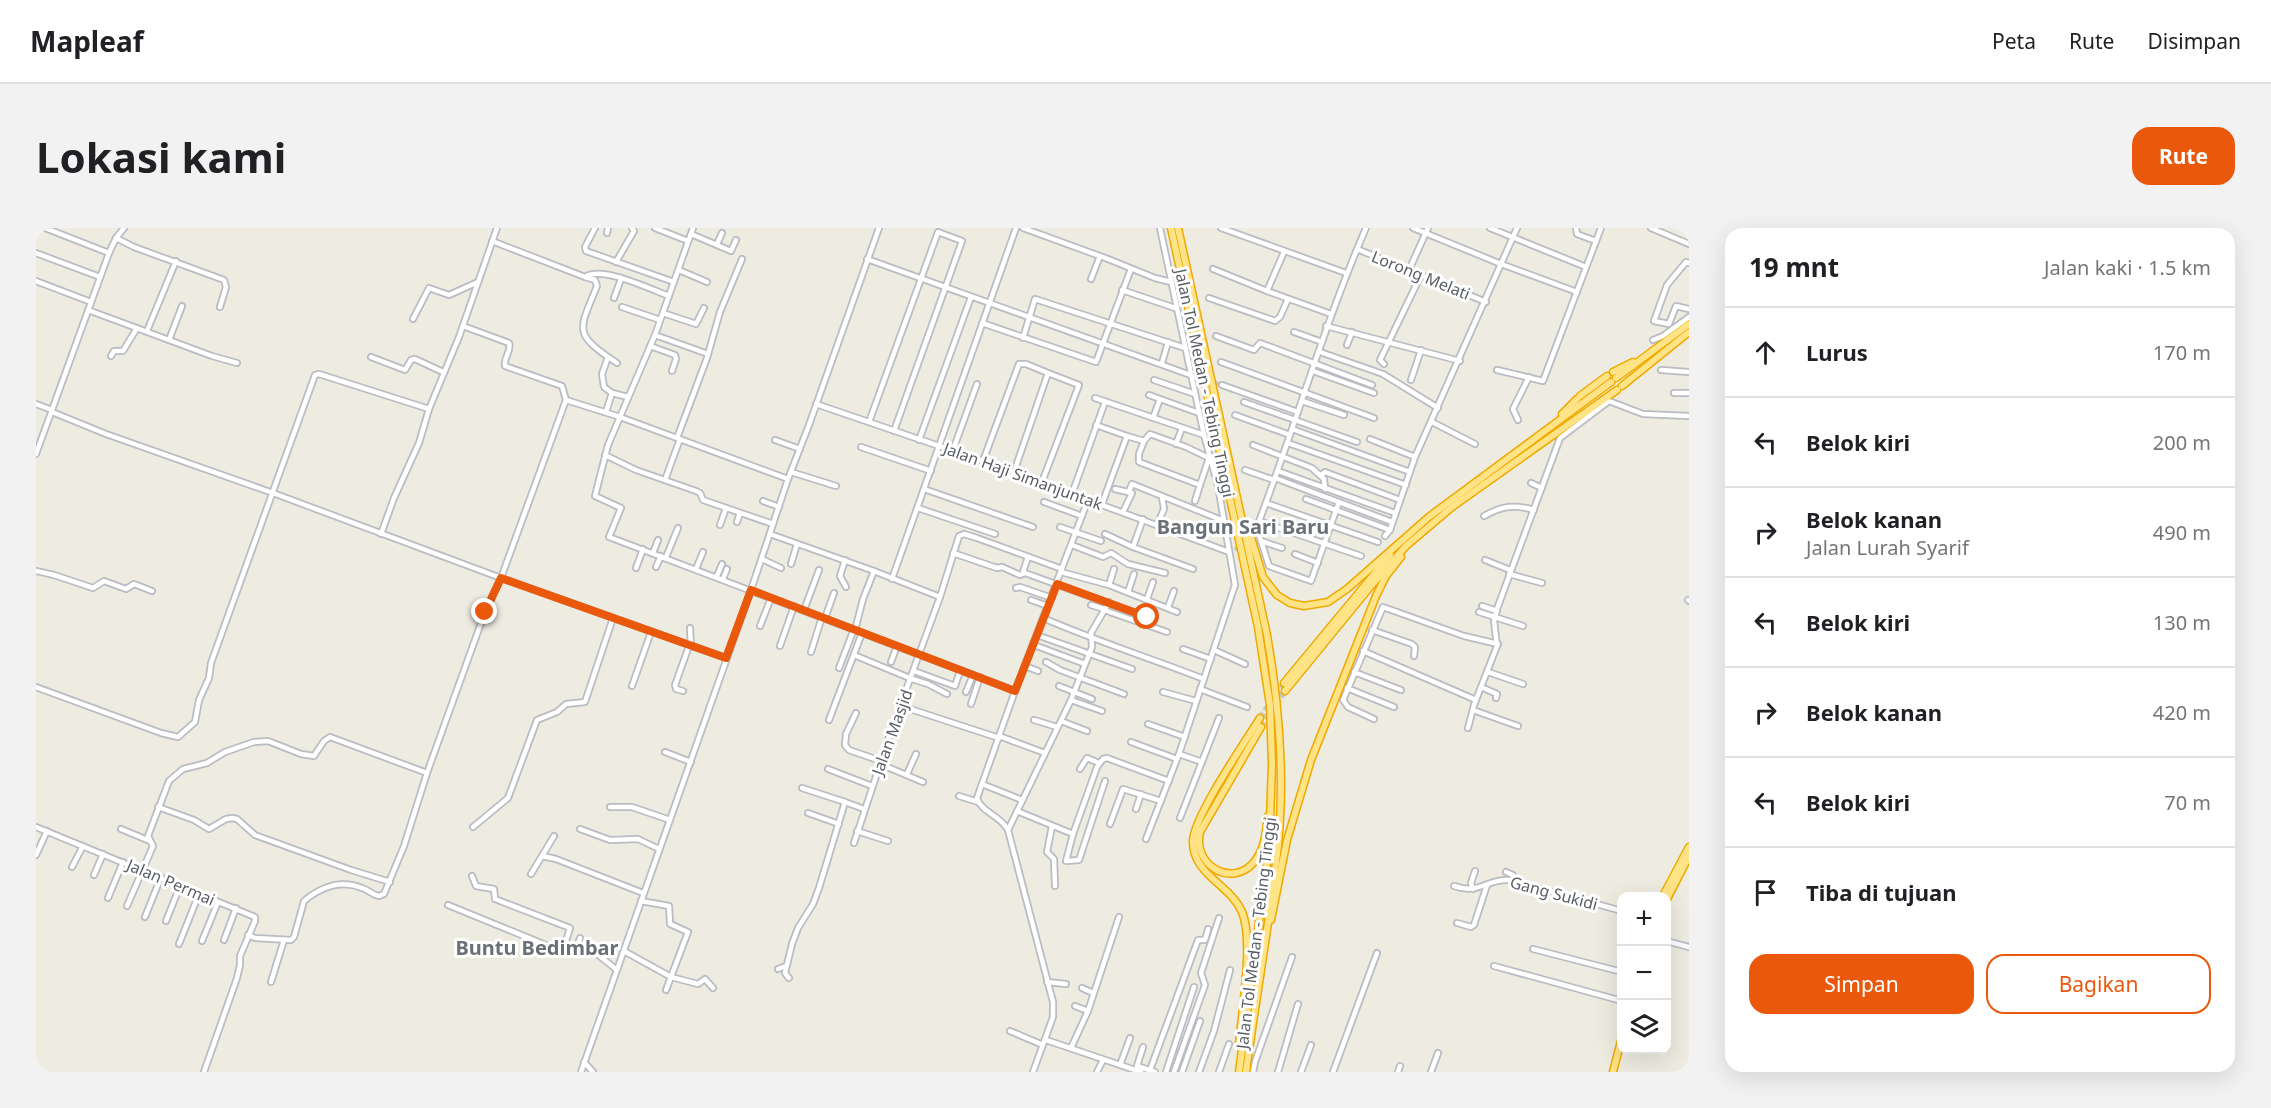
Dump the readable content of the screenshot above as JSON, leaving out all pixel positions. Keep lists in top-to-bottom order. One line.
{"streets":{"highway":["Jalan Tol Medan - Tebing Tinggi"],"street":["Lorong Melati","Jalan Haji Simanjuntak","Jalan Masjid","Jalan Permai","Gang Sukidi"]},"districts":["Bangun Sari Baru","Buntu Bedimbar"],"page":{"header":"Mapleaf","nav":["Peta","Rute","Disimpan"],"buttons":["Rute",["Simpan","Bagikan"]],"title":"Lokasi kami","heading":["19 mnt","Jalan kaki · 1.5 km"],"list":[["Lurus","170 m"],["Belok kiri","200 m"],["Belok kanan","Jalan Lurah Syarif","490 m"],["Belok kiri","130 m"],["Belok kanan","420 m"],["Belok kiri","70 m"],"Tiba di tujuan"],"map_buttons":["+","−"]}}
